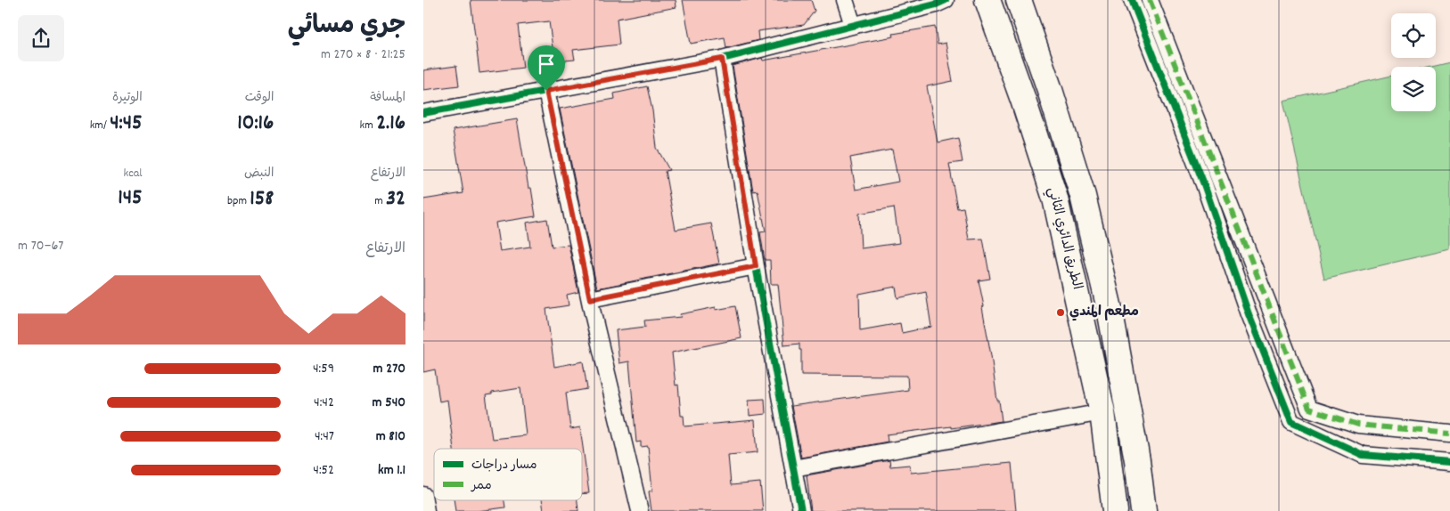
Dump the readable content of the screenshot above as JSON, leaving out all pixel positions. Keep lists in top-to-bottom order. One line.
{"streets":{"highway":["الطريق الدائري الثاني"]},"places":["مطعم المندي"],"legend":["مسار دراجات","ممر"],"page":{"heading":["جري مسائي","21:25 · 8 × 270 m"],"stats":[["المسافة","2.16 km"],["الوقت","10:16"],["الوتيرة","4:45 /km"],["الارتفاع","32 m"],["النبض","158 bpm"],["kcal","145"]],"chart":["الارتفاع","67–70 m"],"list":[{"name":"270 m","note":"4:59"},{"name":"540 m","note":"4:42"},{"name":"810 m","note":"4:47"},{"name":"1.1 km","note":"4:52"}]}}
